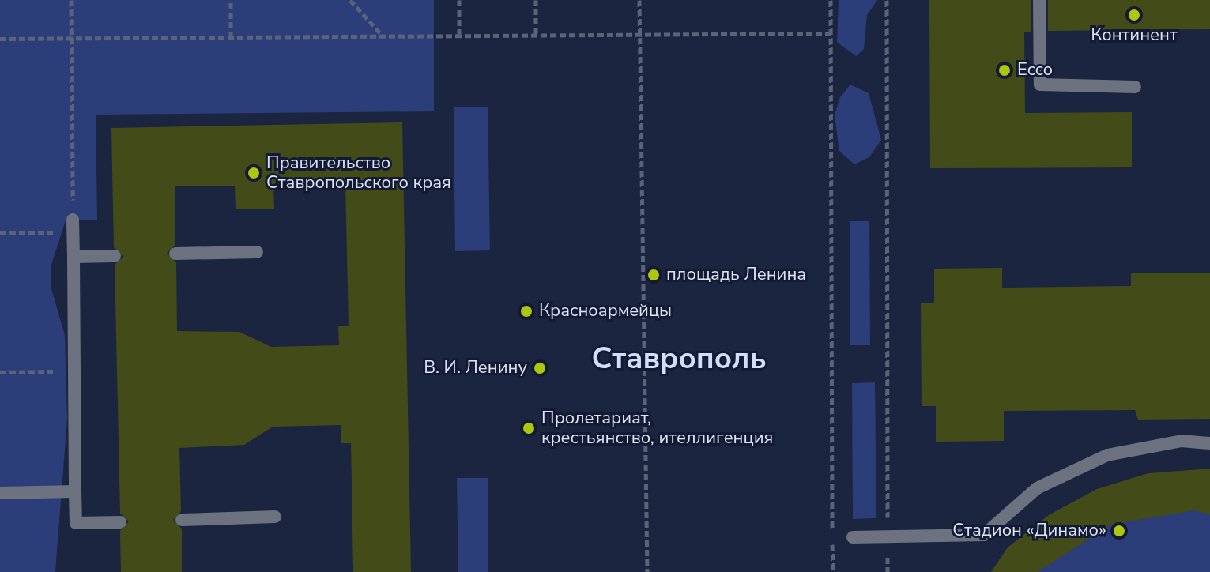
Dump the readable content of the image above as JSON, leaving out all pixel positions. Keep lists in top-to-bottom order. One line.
{"districts":["Ставрополь"],"places":["Континент","Ecco","Правительство Ставропольского края","площадь Ленина","Красноармейцы","В. И. Ленину","Пролетариат, крестьянство, ителлигенция","Стадион «Динамо»"]}
